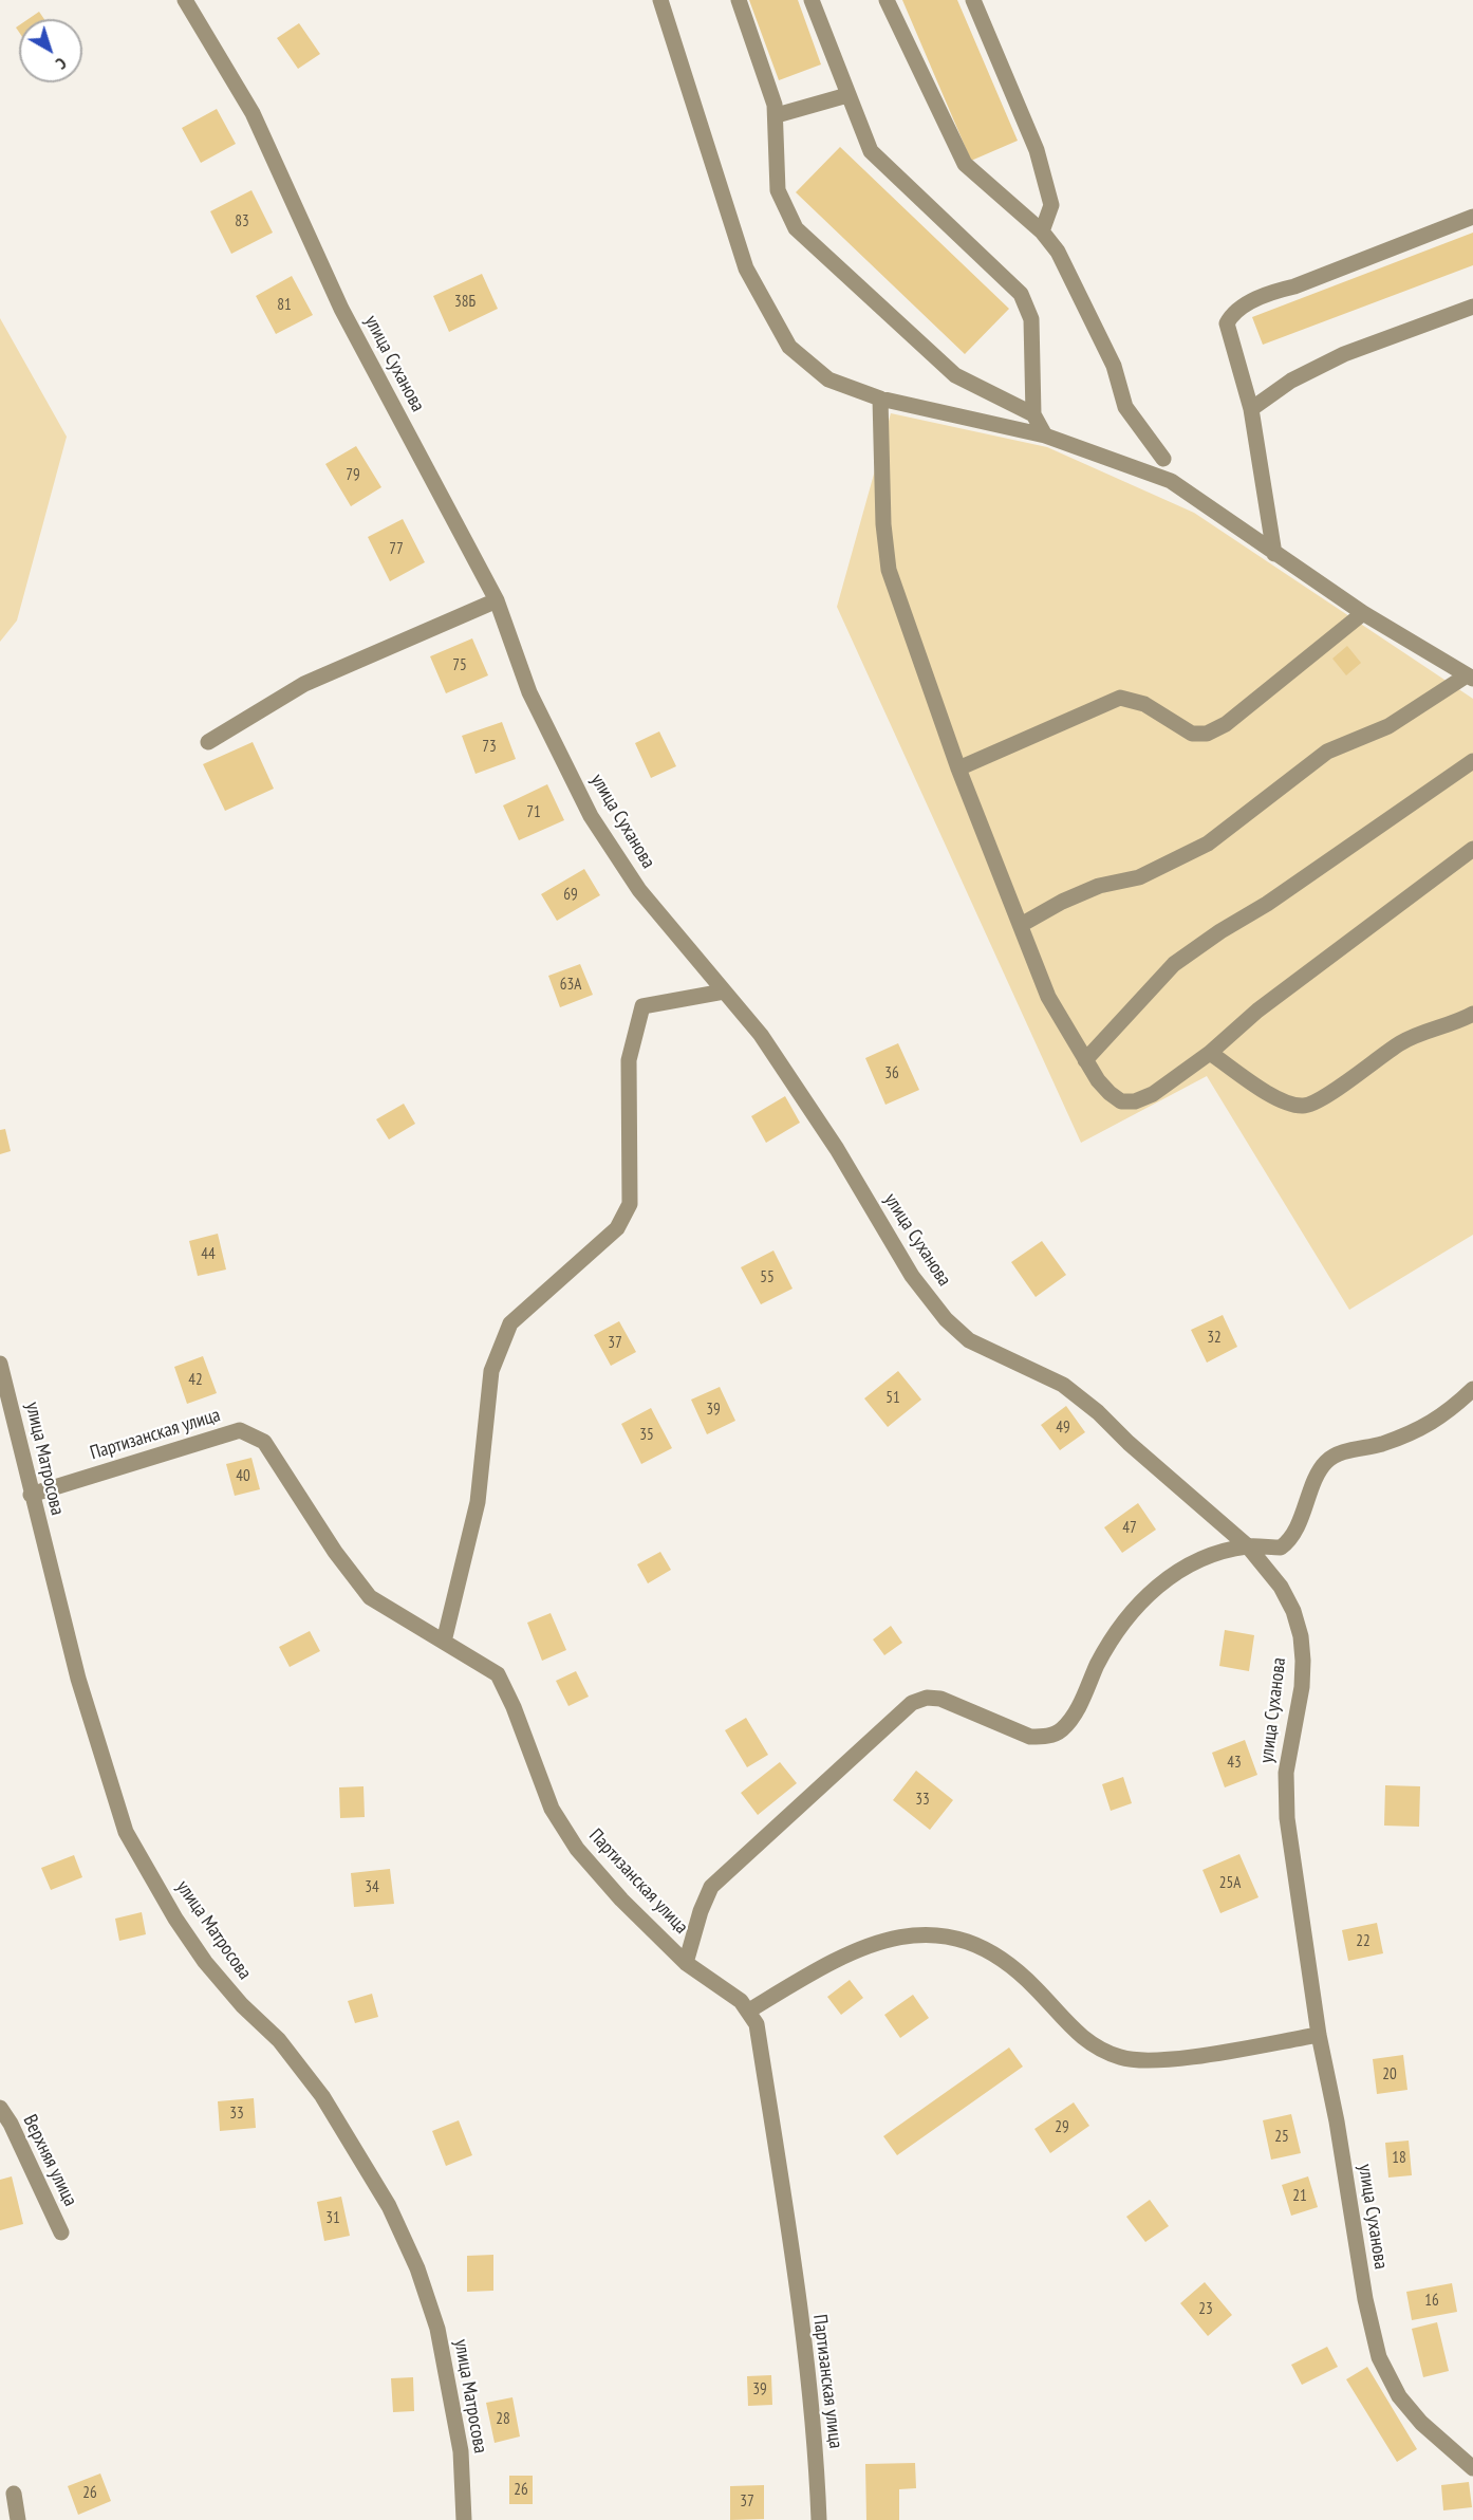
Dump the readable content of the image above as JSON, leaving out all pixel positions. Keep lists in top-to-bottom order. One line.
{"streets":{"street":["улица Суханова","Партизанская улица","улица Матросова","Верхняя улица"]},"crossings":[["Партизанская улица","улица Матросова"]],"house_numbers":["83","38Б","81","79","77","75","73","71","69","63А","36","44","55","32","37","42","51","39","49","35","40","47","43","33","25А","34","22","20","33","29","25","18","21","31","16","23","39","28","26","26","37"],"north":"bottom right"}
